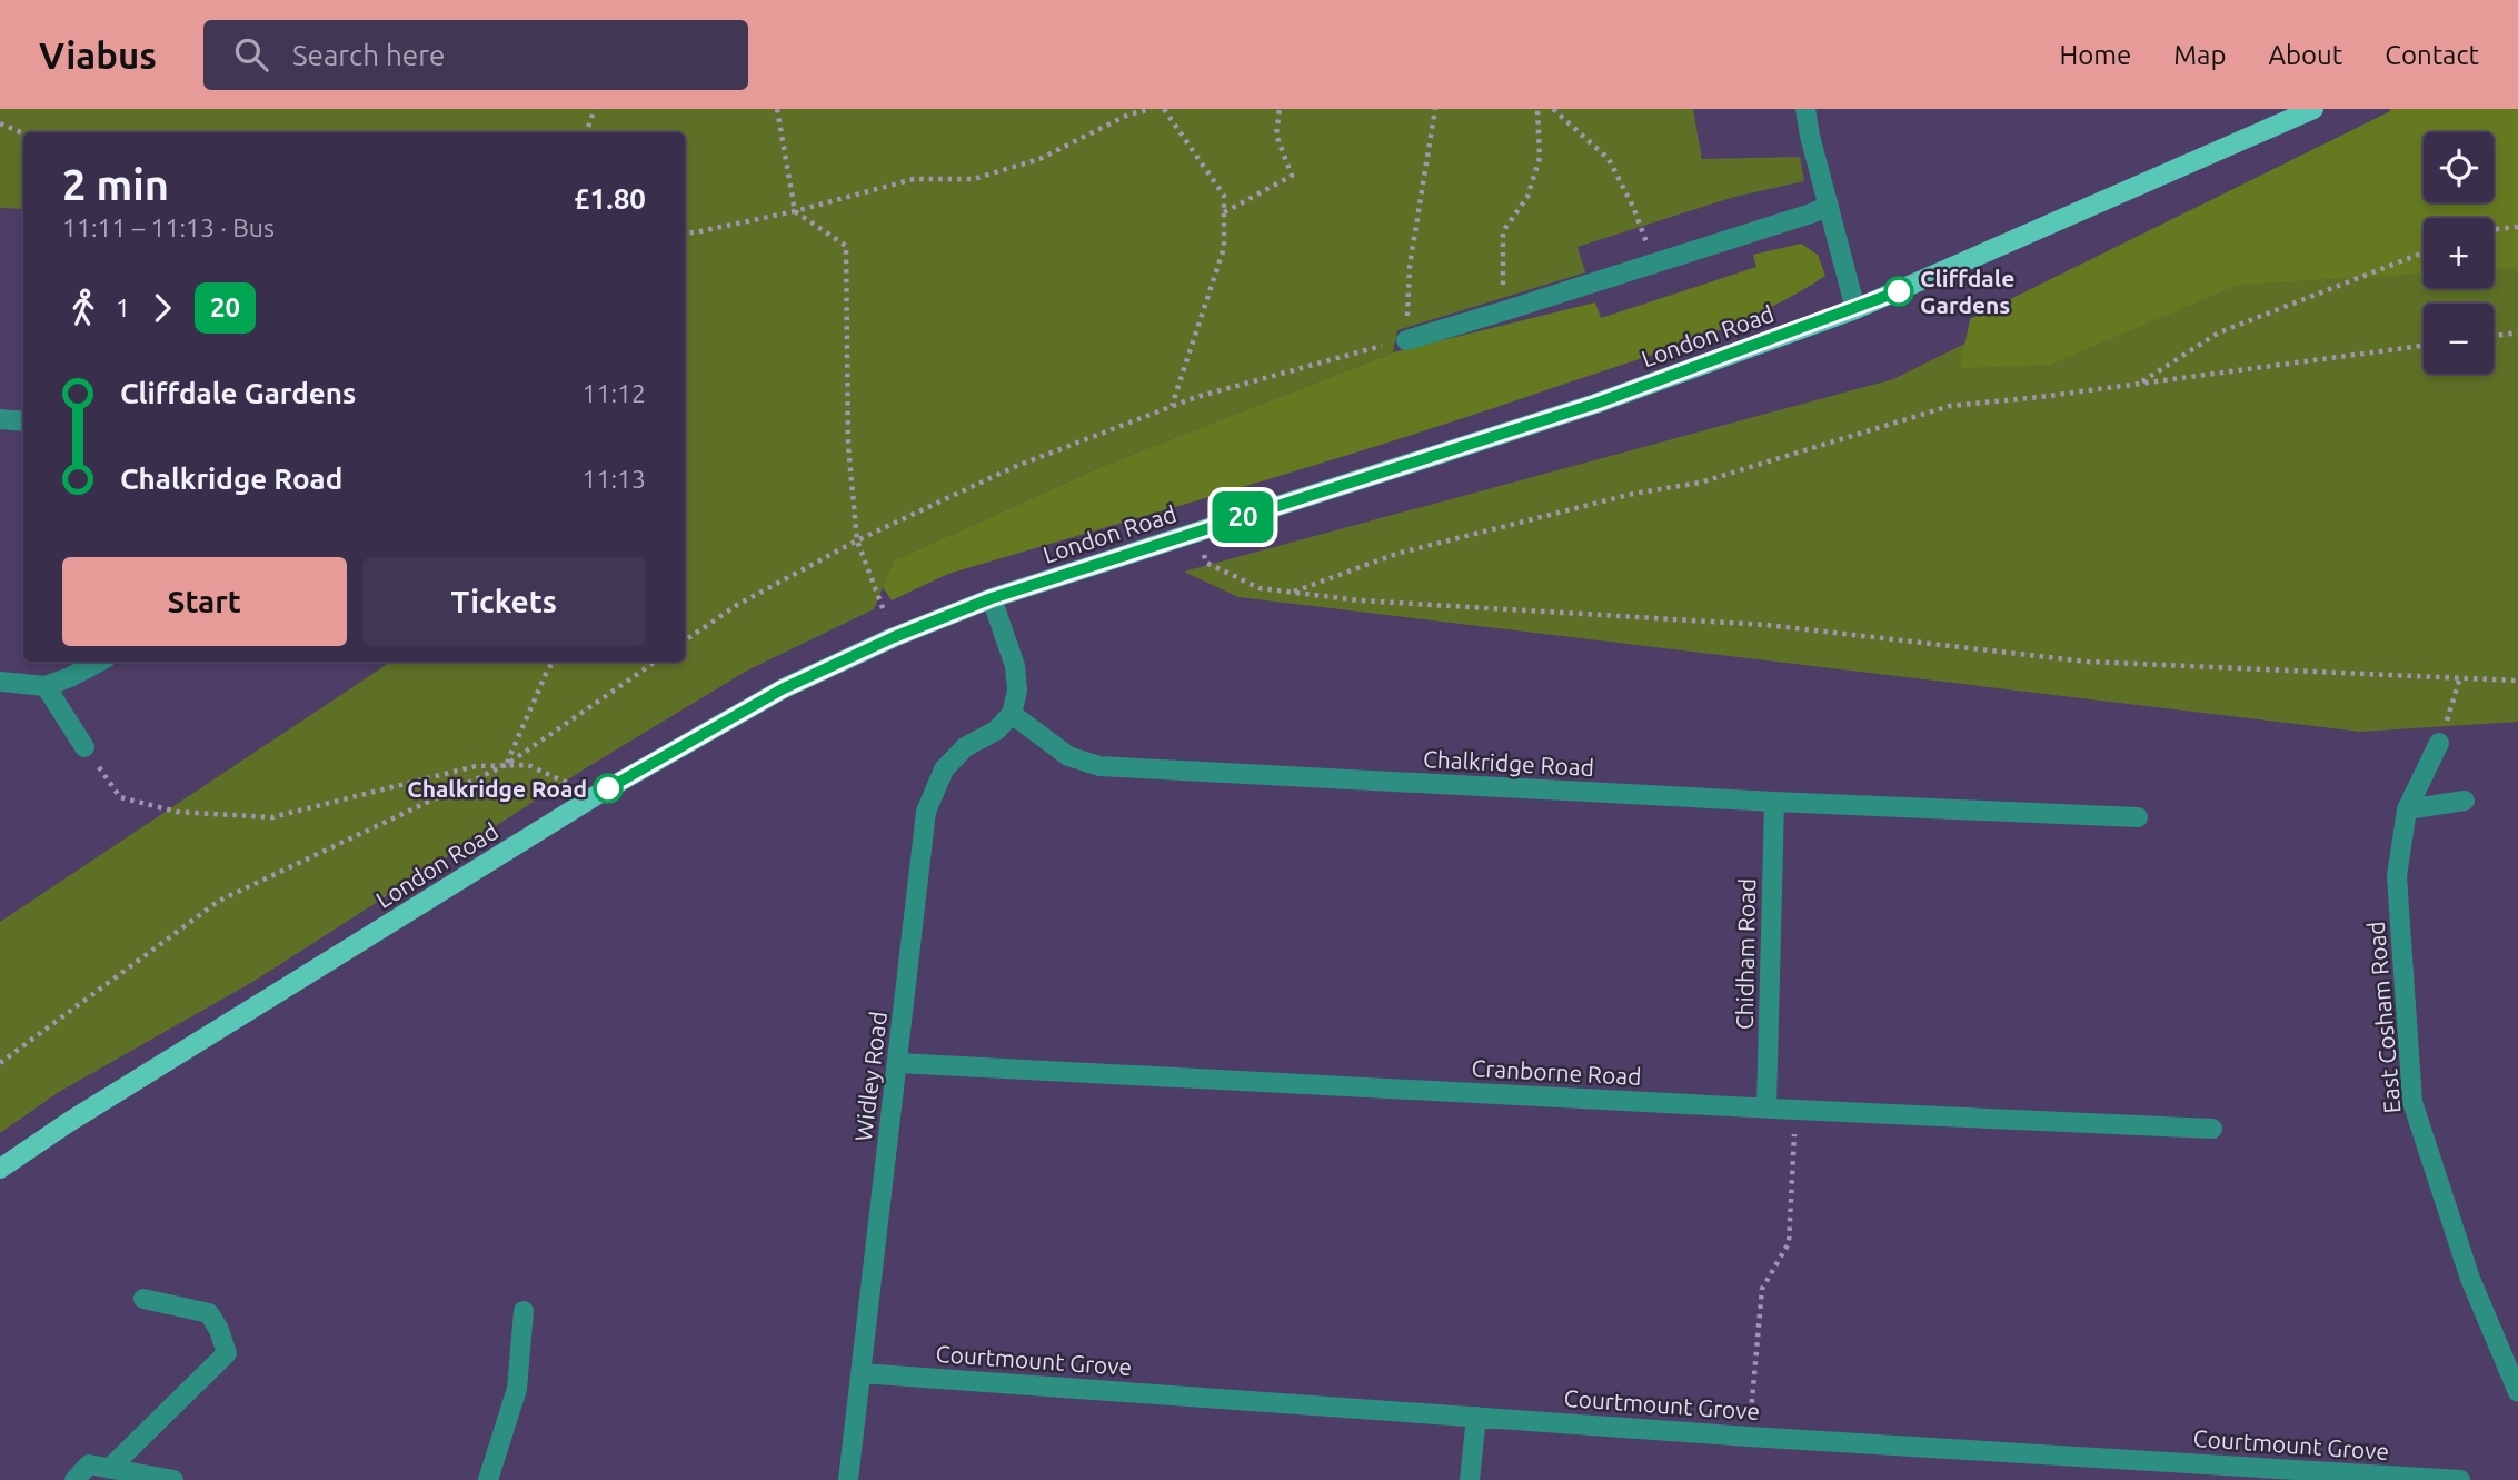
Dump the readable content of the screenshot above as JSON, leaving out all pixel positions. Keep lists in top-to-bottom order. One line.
{"streets":{"main road":["London Road"],"street":["Chalkridge Road","Chidham Road","East Cosham Road","Cranborne Road","Widley Road","Courtmount Grove"]},"crossings":[["Chalkridge Road","Chidham Road"],["Chalkridge Road","Widley Road"],["Chidham Road","Cranborne Road"],["Cranborne Road","Widley Road"],["Widley Road","Courtmount Grove"]],"places":["Cliffdale Gardens","Chalkridge Road"],"lines":["bus line 20"],"page":{"header":"Viabus","search":"Search here","nav":["Home","Map","About","Contact"],"on_map":"20","map_buttons":["+","−"],"heading":["2 min","11:11 – 11:13 · Bus","£1.80"],"legs":["1","20"],"list":[{"name":"Cliffdale Gardens","value":"11:12"},{"name":"Chalkridge Road","value":"11:13"}],"buttons":["Start","Tickets"]}}
